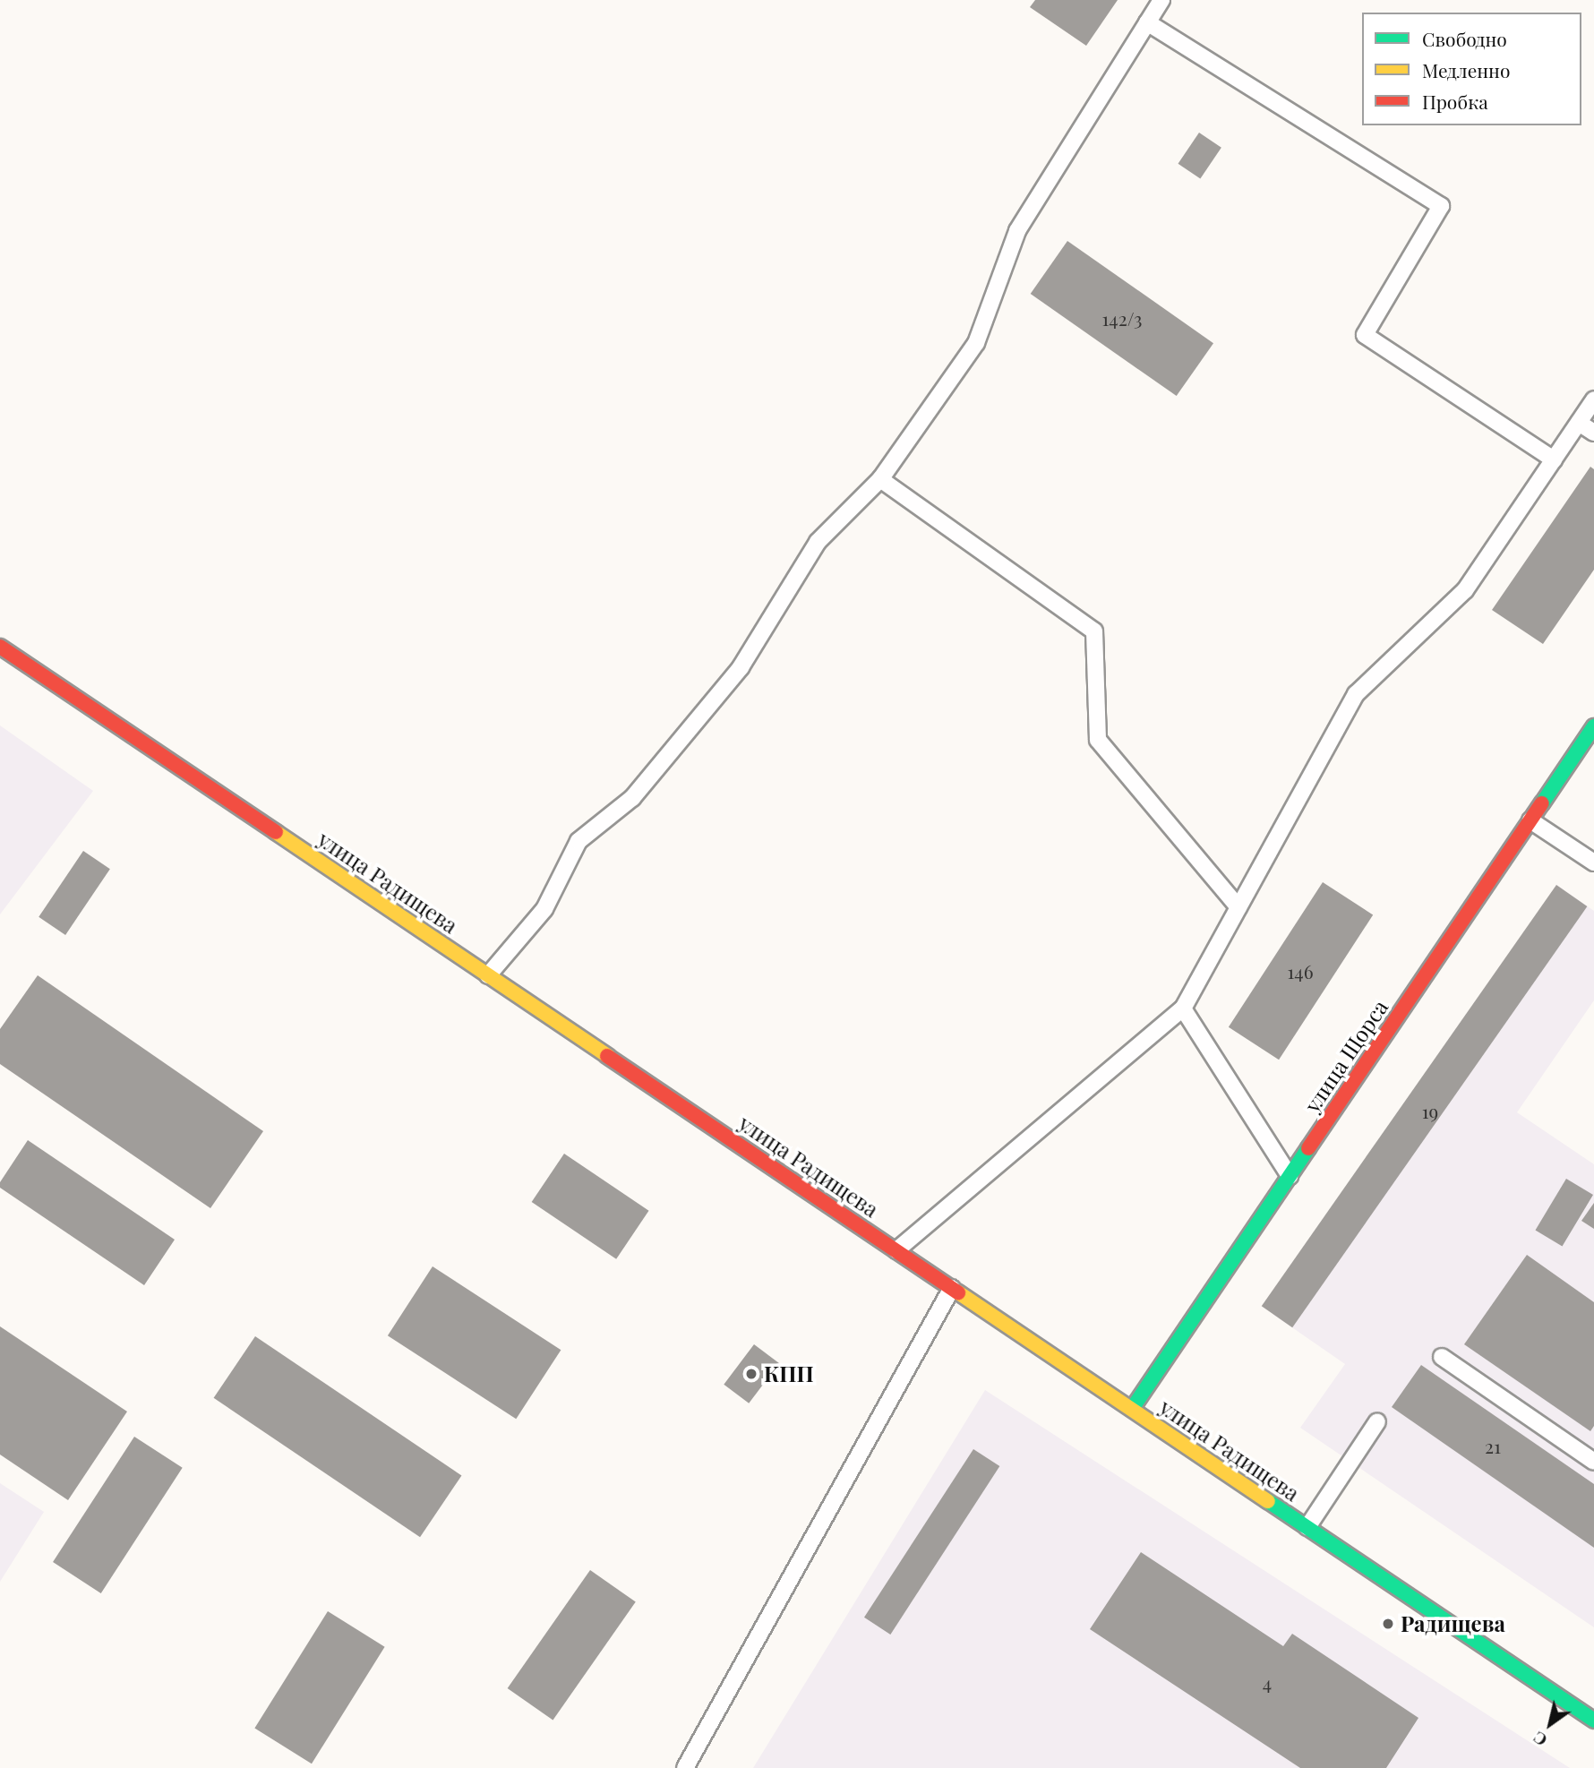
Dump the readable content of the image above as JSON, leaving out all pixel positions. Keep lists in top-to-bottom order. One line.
{"streets":{"street":["улица Радищева","улица Щорса"]},"crossings":[["улица Радищева","улица Щорса"]],"places":["КПП","Радищева"],"house_numbers":["142/3","146","19","21","4"],"legend":["Свободно","Медленно","Пробка"],"north":"bottom left"}
